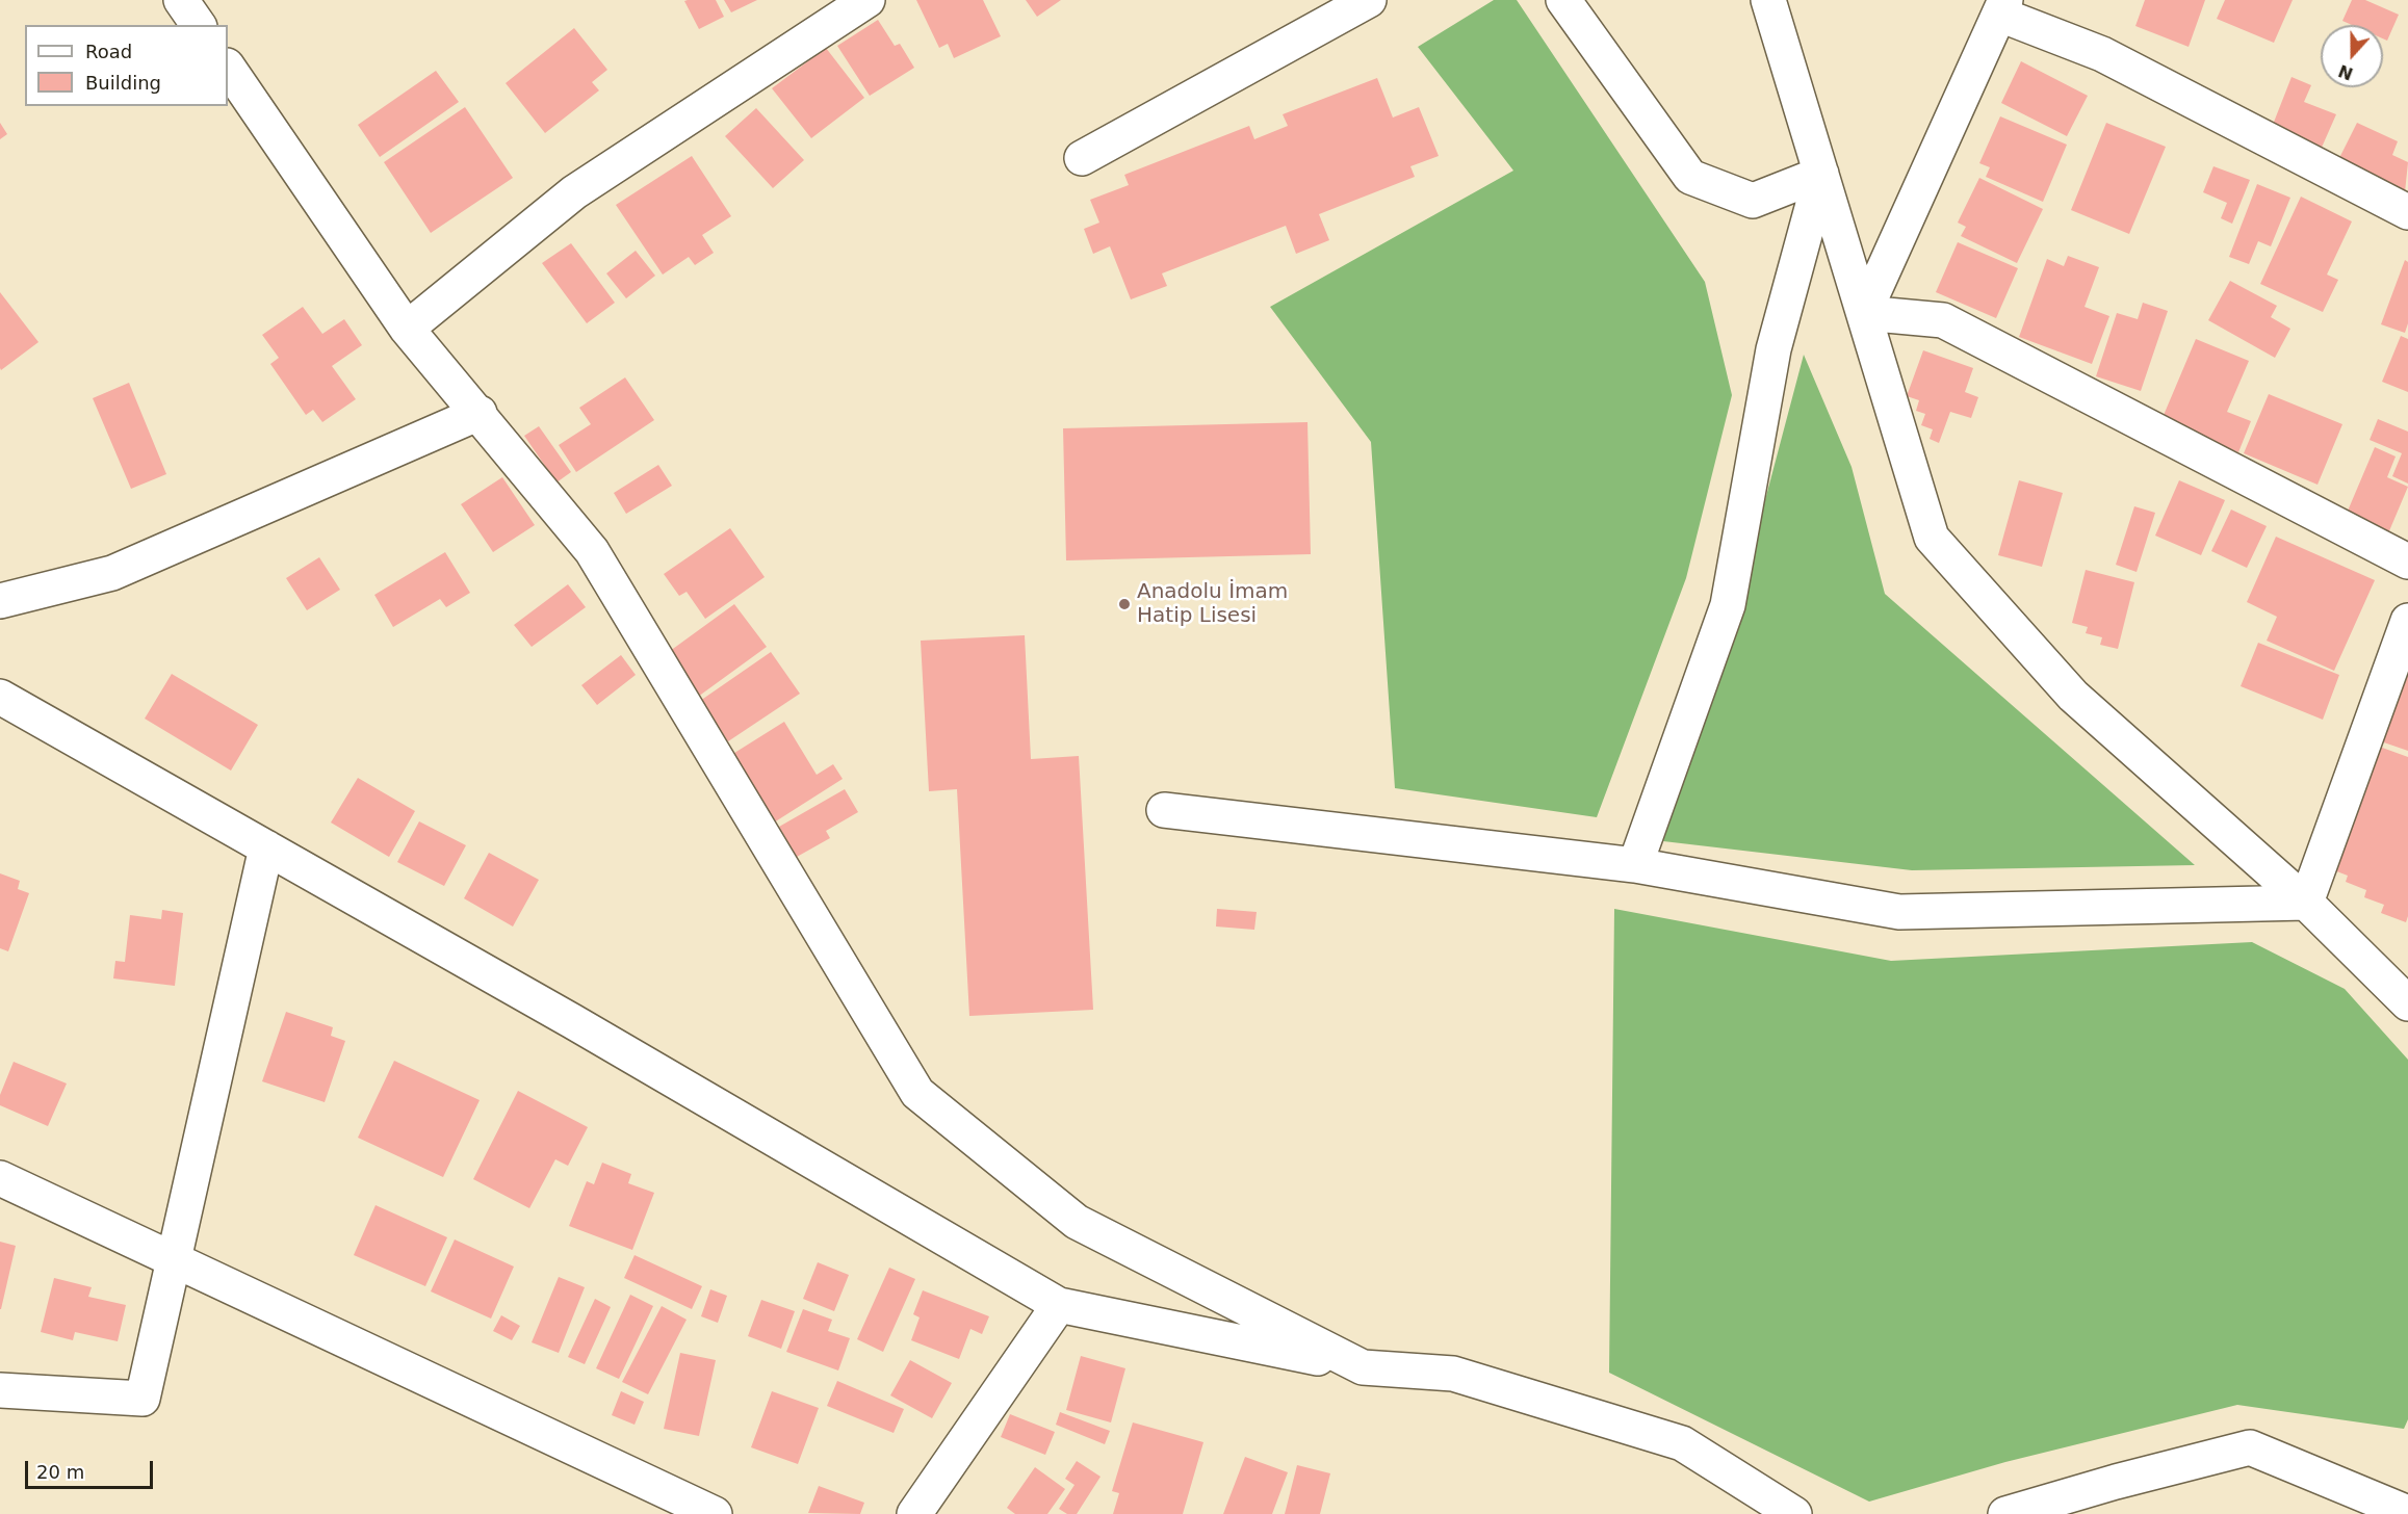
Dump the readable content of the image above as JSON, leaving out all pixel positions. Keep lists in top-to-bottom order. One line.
{"places":["Anadolu İmam Hatip Lisesi"],"legend":["Road","Building"],"scale_bar":"20 m","north":"bottom"}
